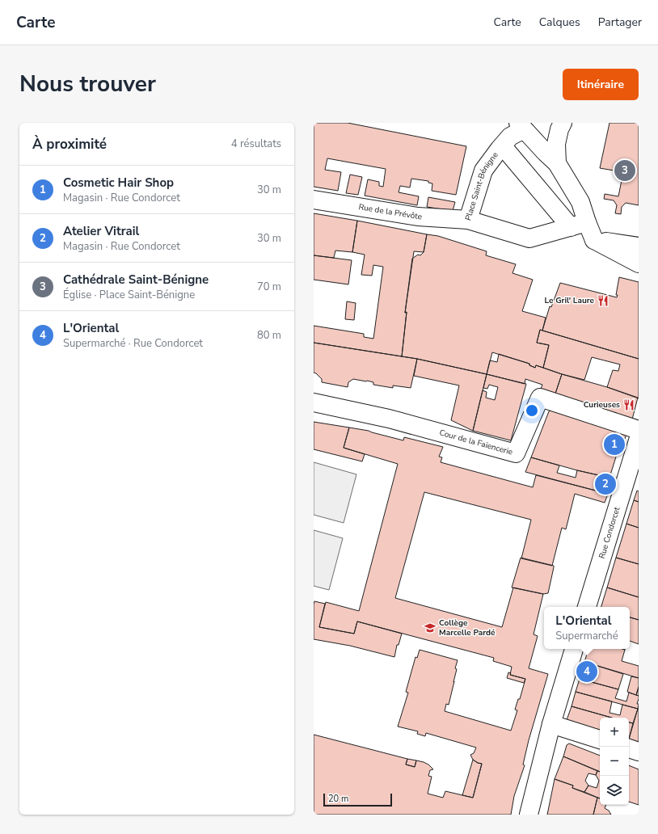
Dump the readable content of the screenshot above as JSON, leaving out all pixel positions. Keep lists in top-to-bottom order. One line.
{"streets":{"street":["Place Saint-Bénigne","Rue de la Prévôte","Cour de la Faïencerie","Rue Condorcet"]},"crossings":[["Place Saint-Bénigne","Rue de la Prévôte"]],"places":{"restaurant":["Le Gril' Laure","Curieuses"],"school or university":["Collège Marcelle Pardé"]},"scale_bar":"20 m","page":{"header":"Carte","nav":["Carte","Calques","Partager"],"title":"Nous trouver","buttons":"Itinéraire","heading":["À proximité","4 résultats"],"pins":["3","1","2","4"],"list":[{"mark":"1","name":"Cosmetic Hair Shop","note":"Magasin · Rue Condorcet","value":"30 m"},{"mark":"2","name":"Atelier Vitrail","note":"Magasin · Rue Condorcet","value":"30 m"},{"mark":"3","name":"Cathédrale Saint-Bénigne","note":"Église · Place Saint-Bénigne","value":"70 m"},{"mark":"4","name":"L'Oriental","note":"Supermarché · Rue Condorcet","value":"80 m"}],"popup":["L'Oriental","Supermarché"],"map_buttons":["+","−"],"scale":"20 m"}}
